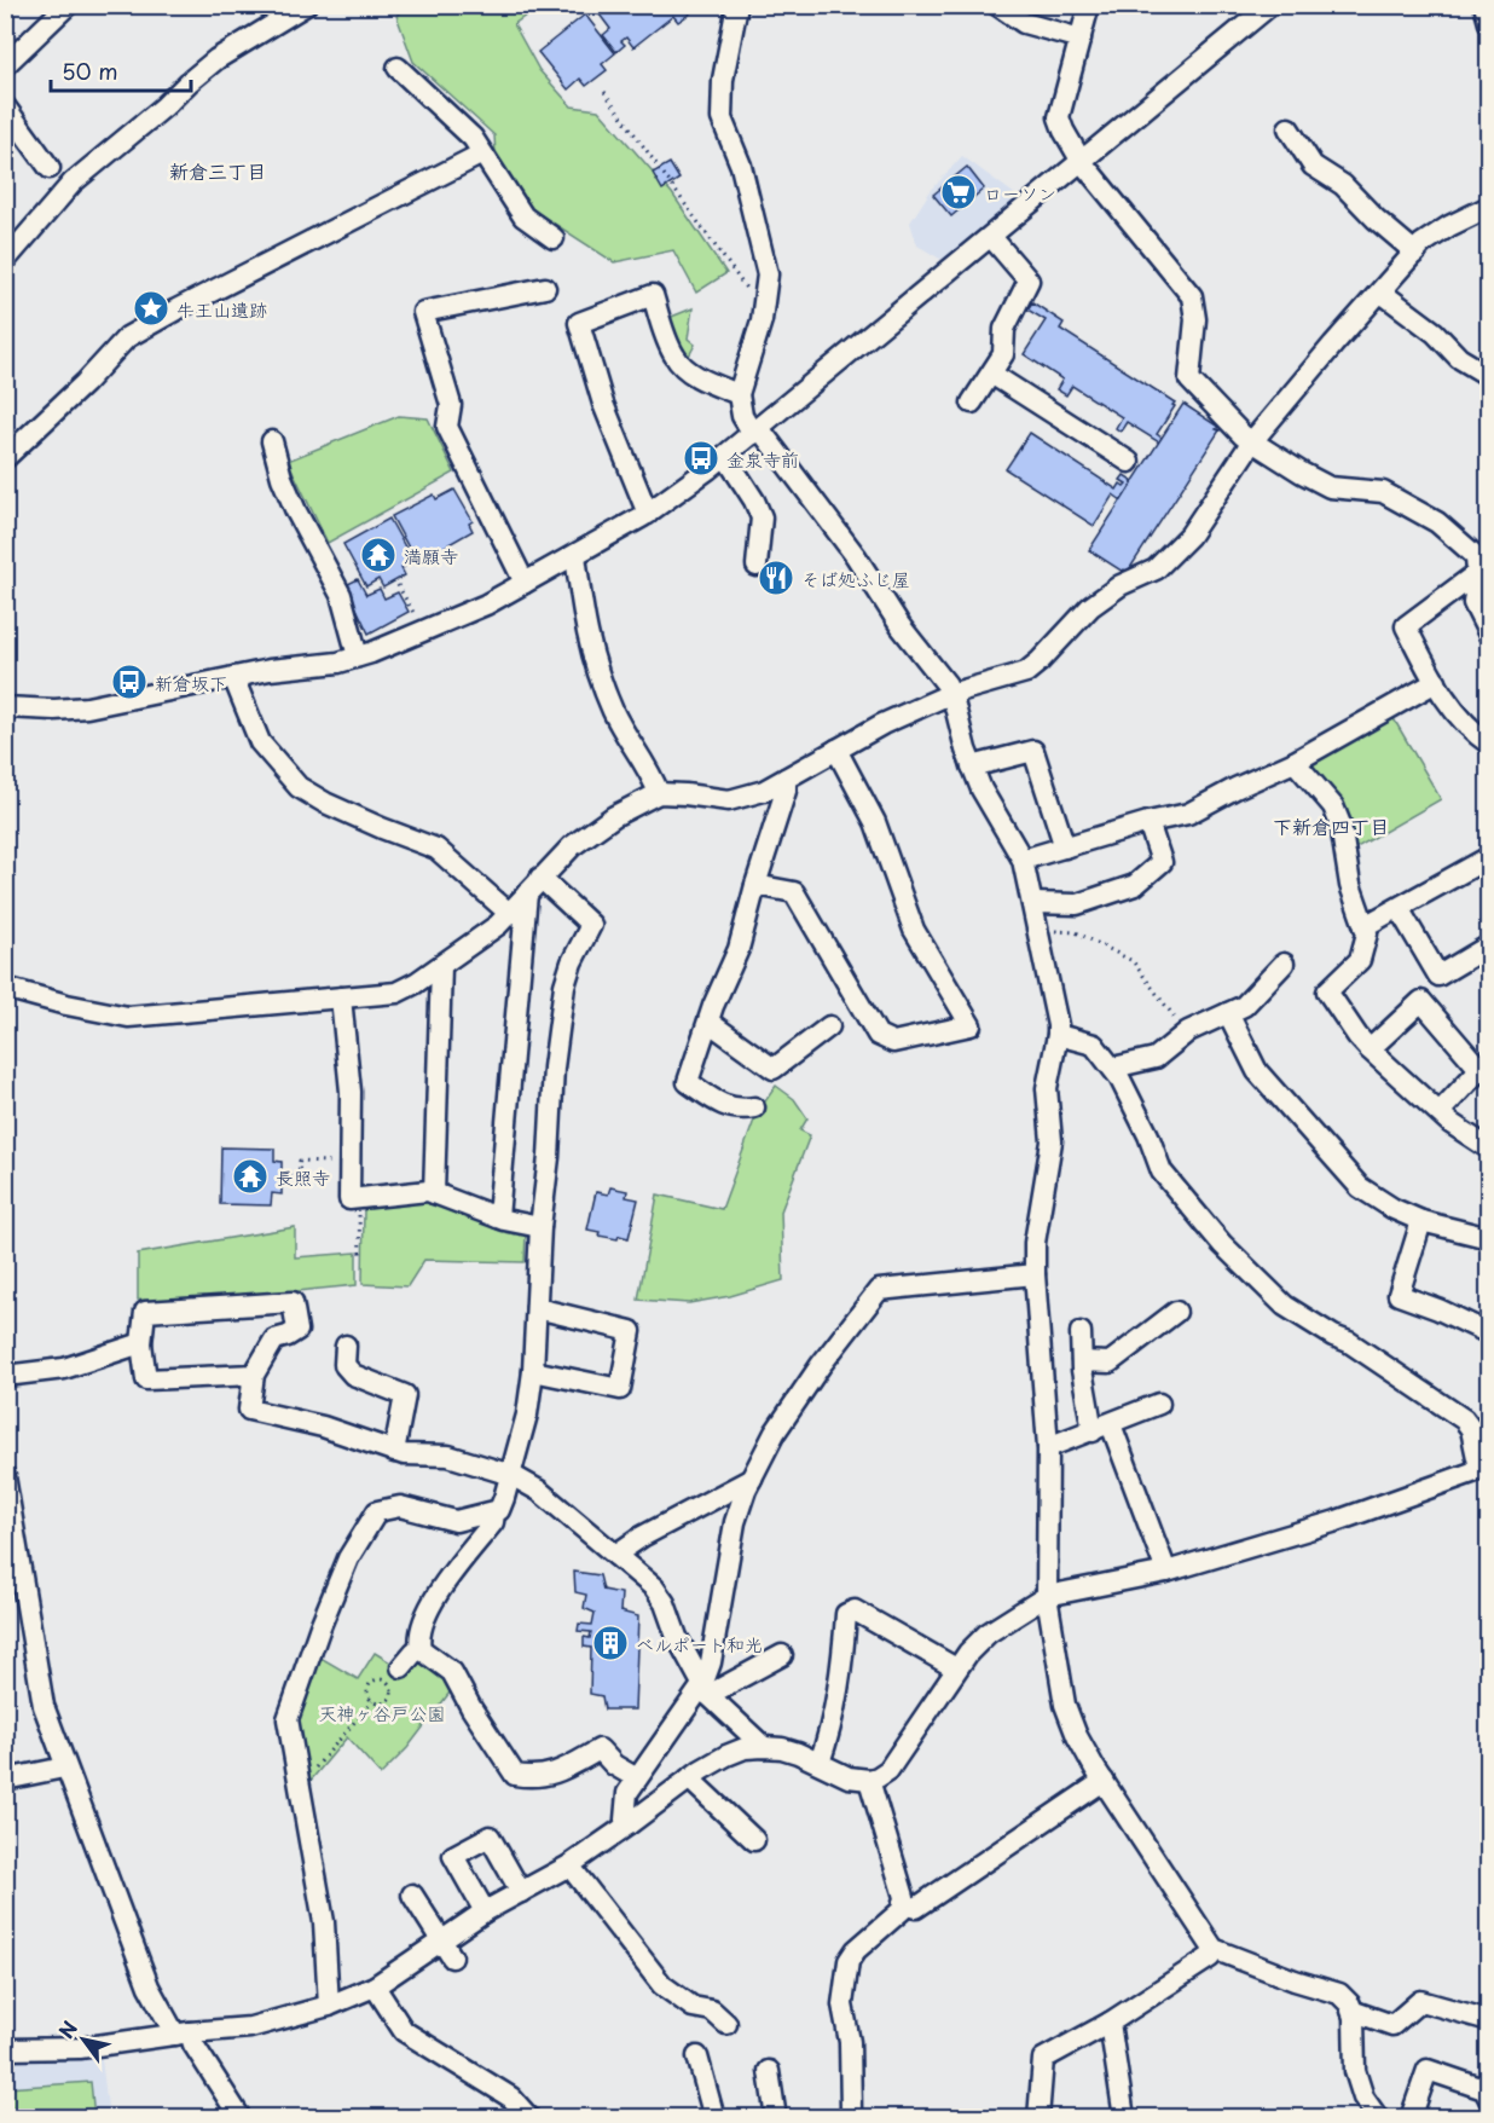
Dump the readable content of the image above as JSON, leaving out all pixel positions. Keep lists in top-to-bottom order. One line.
{"districts":["新倉三丁目","下新倉四丁目"],"parks":["天神ヶ谷戸公園"],"places":{"supermarket":["ローソン"],"place":["牛王山遺跡"],"bus stop":["金泉寺前","新倉坂下"],"temple":["満願寺","長照寺"],"restaurant":["そば処ふじ屋"],"building":["ベルポート和光"]},"scale_bar":"50 m","north":"top left"}
